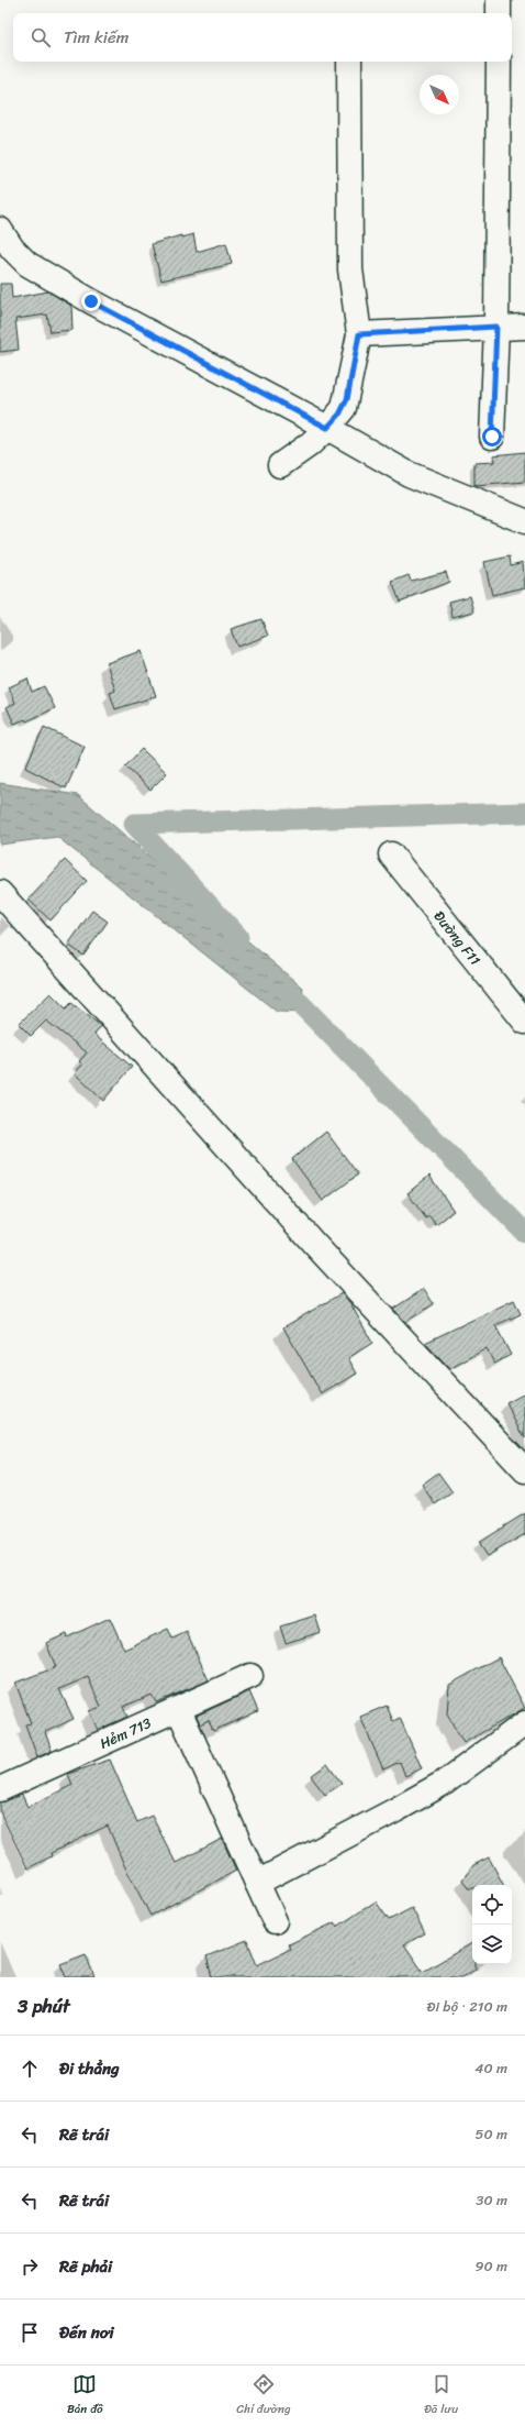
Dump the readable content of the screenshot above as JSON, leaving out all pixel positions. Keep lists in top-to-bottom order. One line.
{"streets":{"street":["Đường F11","Hẻm 713"]},"north":"bottom right","page":{"search":"Tìm kiếm","heading":["3 phút","Đi bộ · 210 m"],"list":[["Đi thẳng","40 m"],["Rẽ trái","50 m"],["Rẽ trái","30 m"],["Rẽ phải","90 m"],"Đến nơi"],"nav":["Bản đồ","Chỉ đường","Đã lưu"]}}
